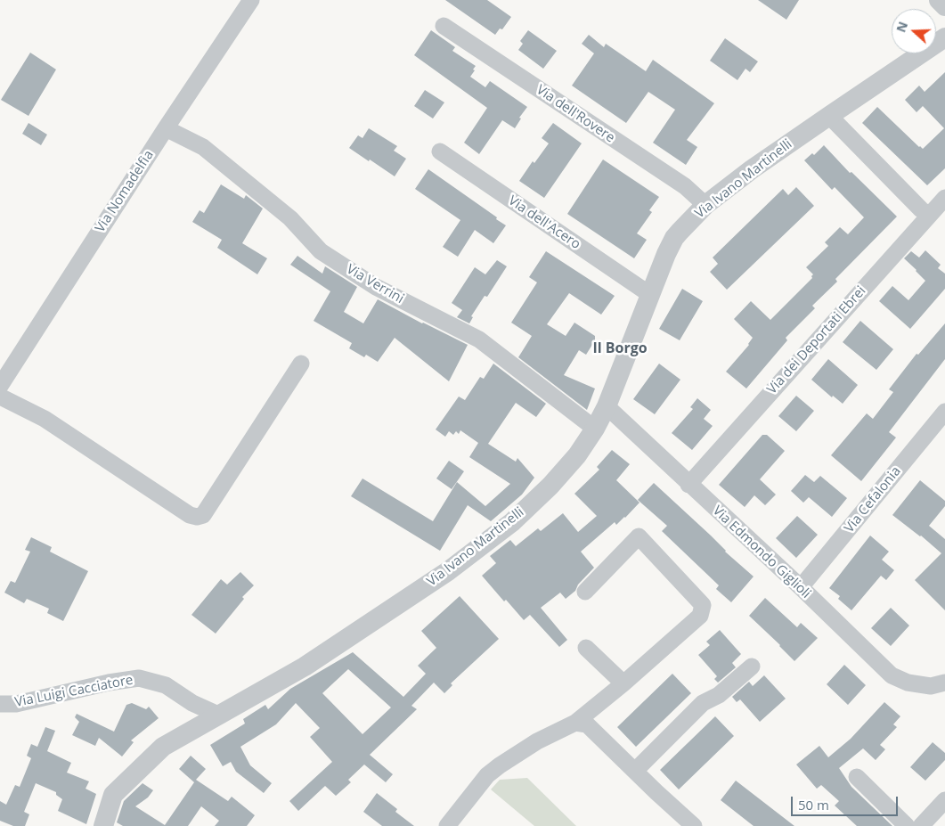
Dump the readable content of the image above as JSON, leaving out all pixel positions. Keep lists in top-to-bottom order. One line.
{"streets":{"street":["Via dell'Rovere","Via Ivano Martinelli","Via Nomadelfia","Via dell'Acero","Via Verrini","Via dei Deportati Ebrei","Via Cefalonia","Via Edmondo Giglioli","Via Luigi Cacciatore"]},"crossings":[["Via dell'Rovere","Via Ivano Martinelli"],["Via Ivano Martinelli","Via dell'Acero"],["Via Ivano Martinelli","Via Verrini"],["Via Ivano Martinelli","Via Edmondo Giglioli"],["Via Ivano Martinelli","Via Luigi Cacciatore"],["Via Nomadelfia","Via Verrini"],["Via dei Deportati Ebrei","Via Edmondo Giglioli"],["Via Cefalonia","Via Edmondo Giglioli"]],"districts":["Il Borgo"],"scale_bar":"50 m","north":"left"}
